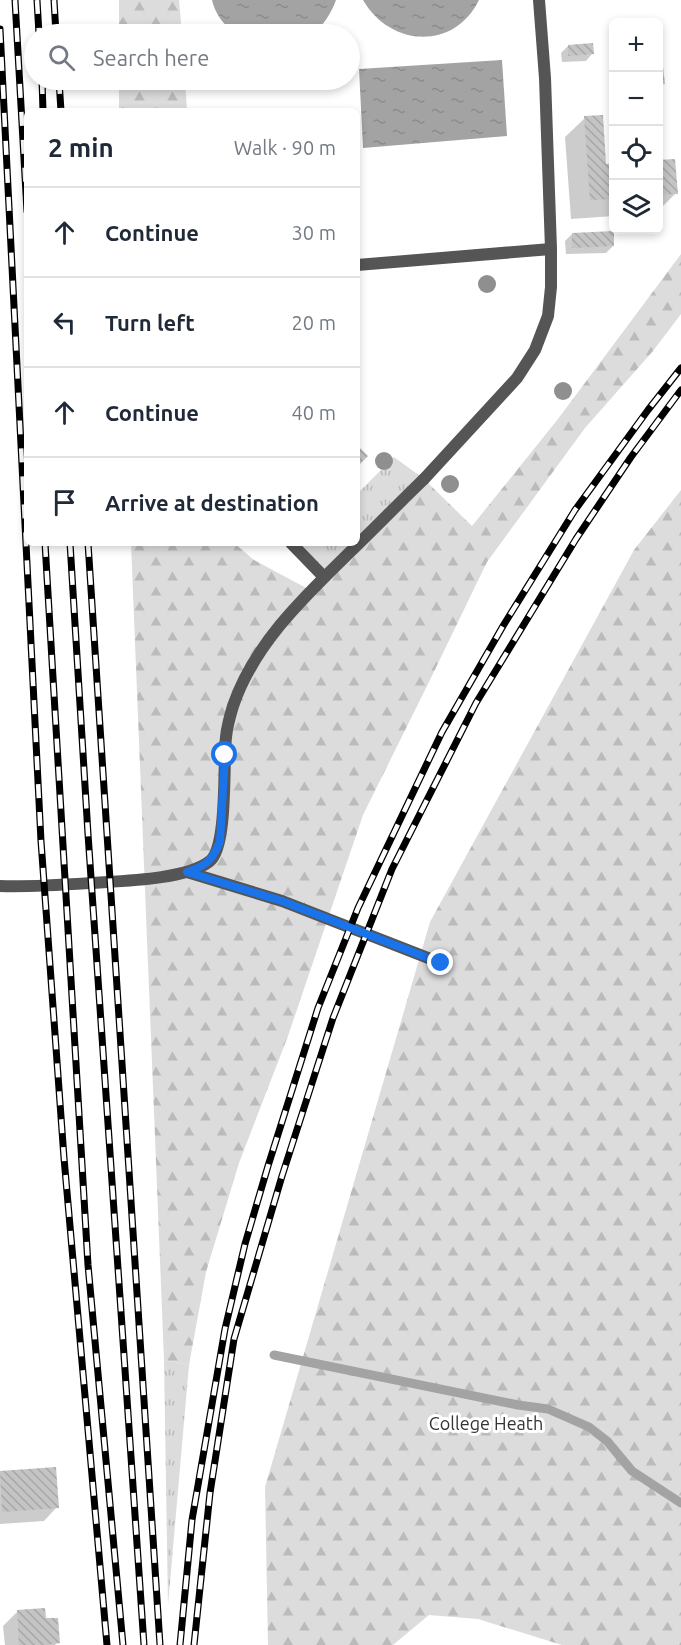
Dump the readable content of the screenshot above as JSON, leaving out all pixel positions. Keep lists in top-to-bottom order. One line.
{"parks":["College Heath"],"page":{"map_buttons":["+","−"],"search":"Search here","heading":["2 min","Walk · 90 m"],"list":[["Continue","30 m"],["Turn left","20 m"],["Continue","40 m"],"Arrive at destination"]}}
